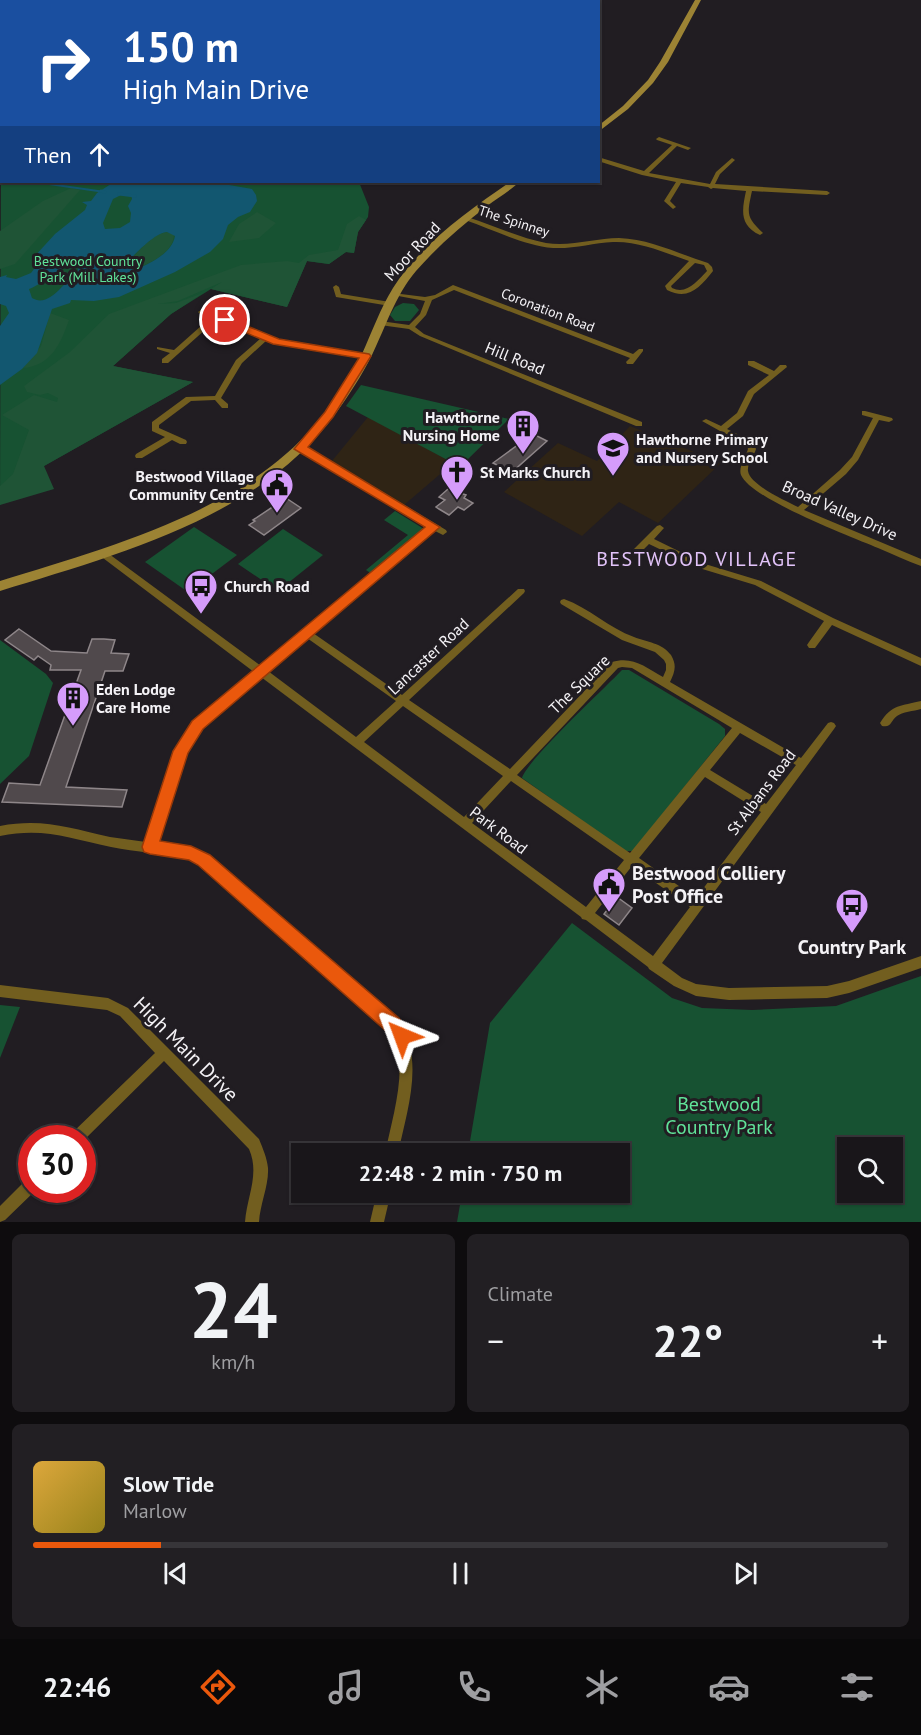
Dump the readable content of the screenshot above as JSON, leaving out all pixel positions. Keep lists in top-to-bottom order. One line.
{"streets":{"main road":["Moor Road"],"street":["The Spinney","Coronation Road","Hill Road","Broad Valley Drive","Lancaster Road","The Square","St Albans Road","Park Road","High Main Drive"]},"crossings":[["The Spinney","Moor Road"],["Moor Road","Hill Road"],["Moor Road","Park Road"],["Lancaster Road","Park Road"],["The Square","St Albans Road"],["The Square","Park Road"],["St Albans Road","Park Road"]],"districts":["BESTWOOD VILLAGE"],"parks":["Bestwood Country Park (Mill Lakes)","Bestwood Country Park"],"places":{"building":["Hawthorne Nursing Home","Eden Lodge Care Home"],"school or university":["Hawthorne Primary and Nursery School"],"church":["St Marks Church"],"public building":["Bestwood Village Community Centre","Bestwood Colliery Post Office"],"bus stop":["Church Road","Country Park"]},"page":{"turn":["150 m","High Main Drive"],"then":"Then","limit":"30","trip":"22:48 · 2 min · 750 m","tile":[["24","km/h"],"Climate"],"heat":["−","22°","+"],"song":["Slow Tide","Marlow"],"tabs":"22:46"}}
